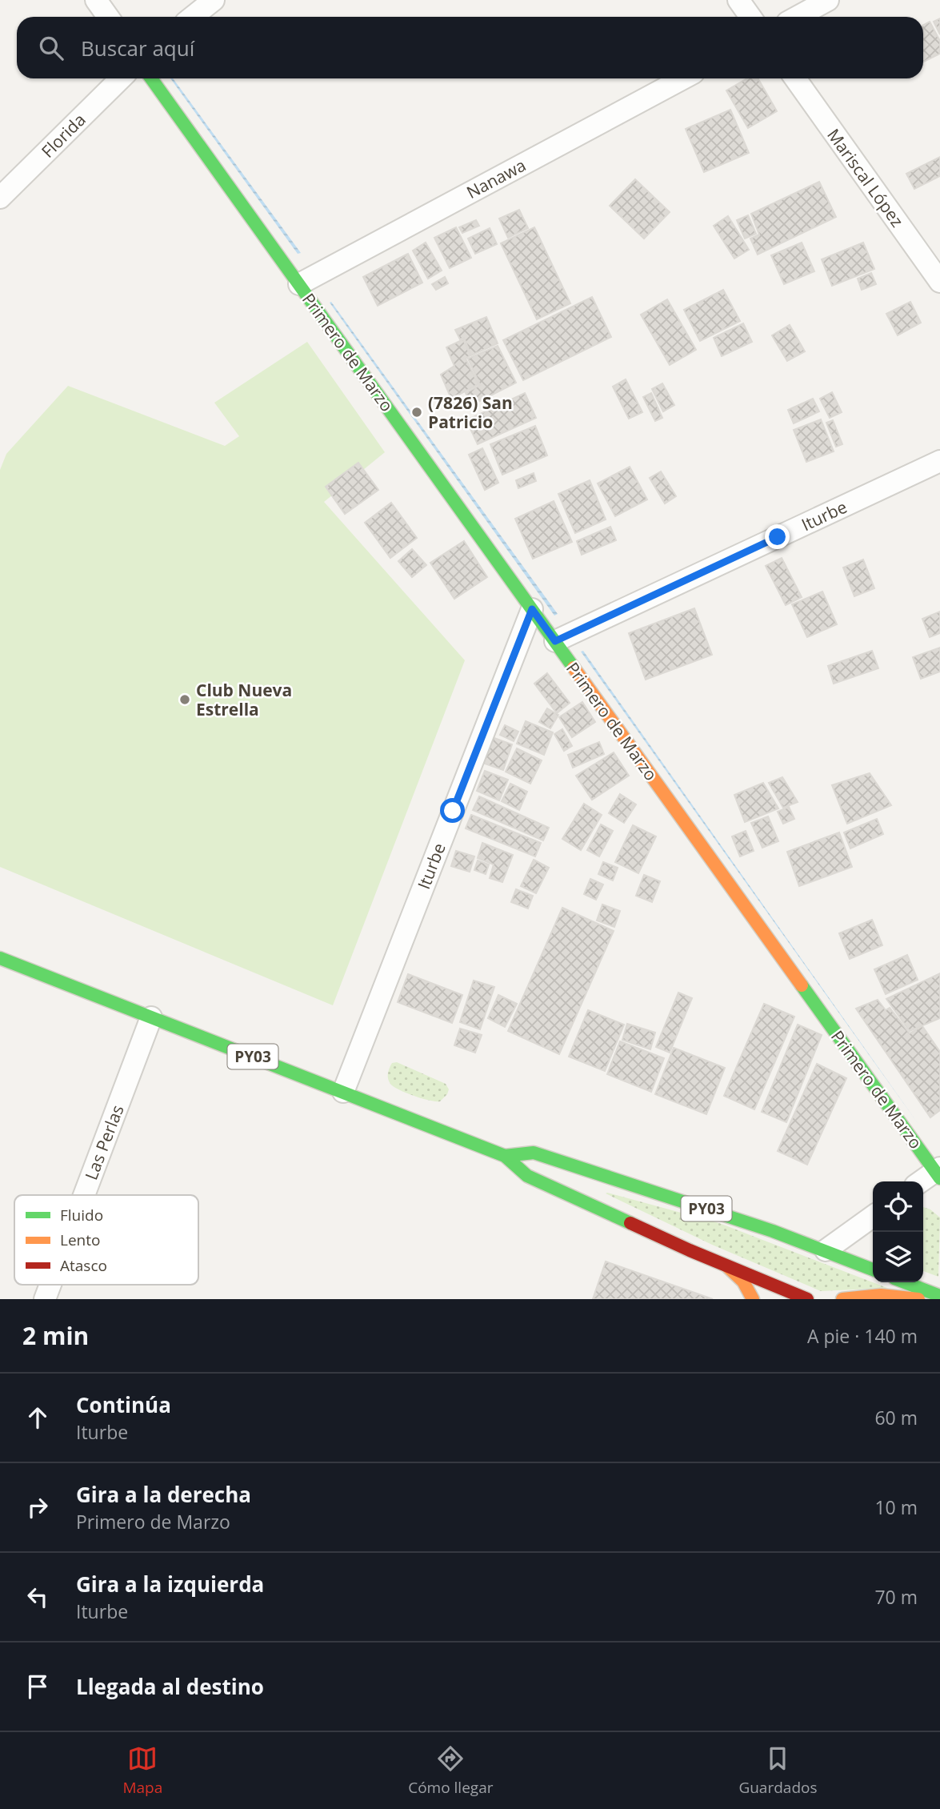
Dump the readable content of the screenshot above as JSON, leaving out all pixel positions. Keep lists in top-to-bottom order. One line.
{"streets":{"main road":["Primero de Marzo","PY03"],"street":["Florida","Mariscal López","Nanawa","Iturbe","Las Perlas"]},"crossings":[["Nanawa","Primero de Marzo"],["Primero de Marzo","Iturbe"],["Iturbe","PY03"],["PY03","Las Perlas"]],"places":["(7826) San Patricio","Club Nueva Estrella"],"legend":["Fluido","Lento","Atasco"],"page":{"search":"Buscar aquí","heading":["2 min","A pie · 140 m"],"list":[["Continúa","Iturbe","60 m"],["Gira a la derecha","Primero de Marzo","10 m"],["Gira a la izquierda","Iturbe","70 m"],"Llegada al destino"],"nav":["Mapa","Cómo llegar","Guardados"]}}
